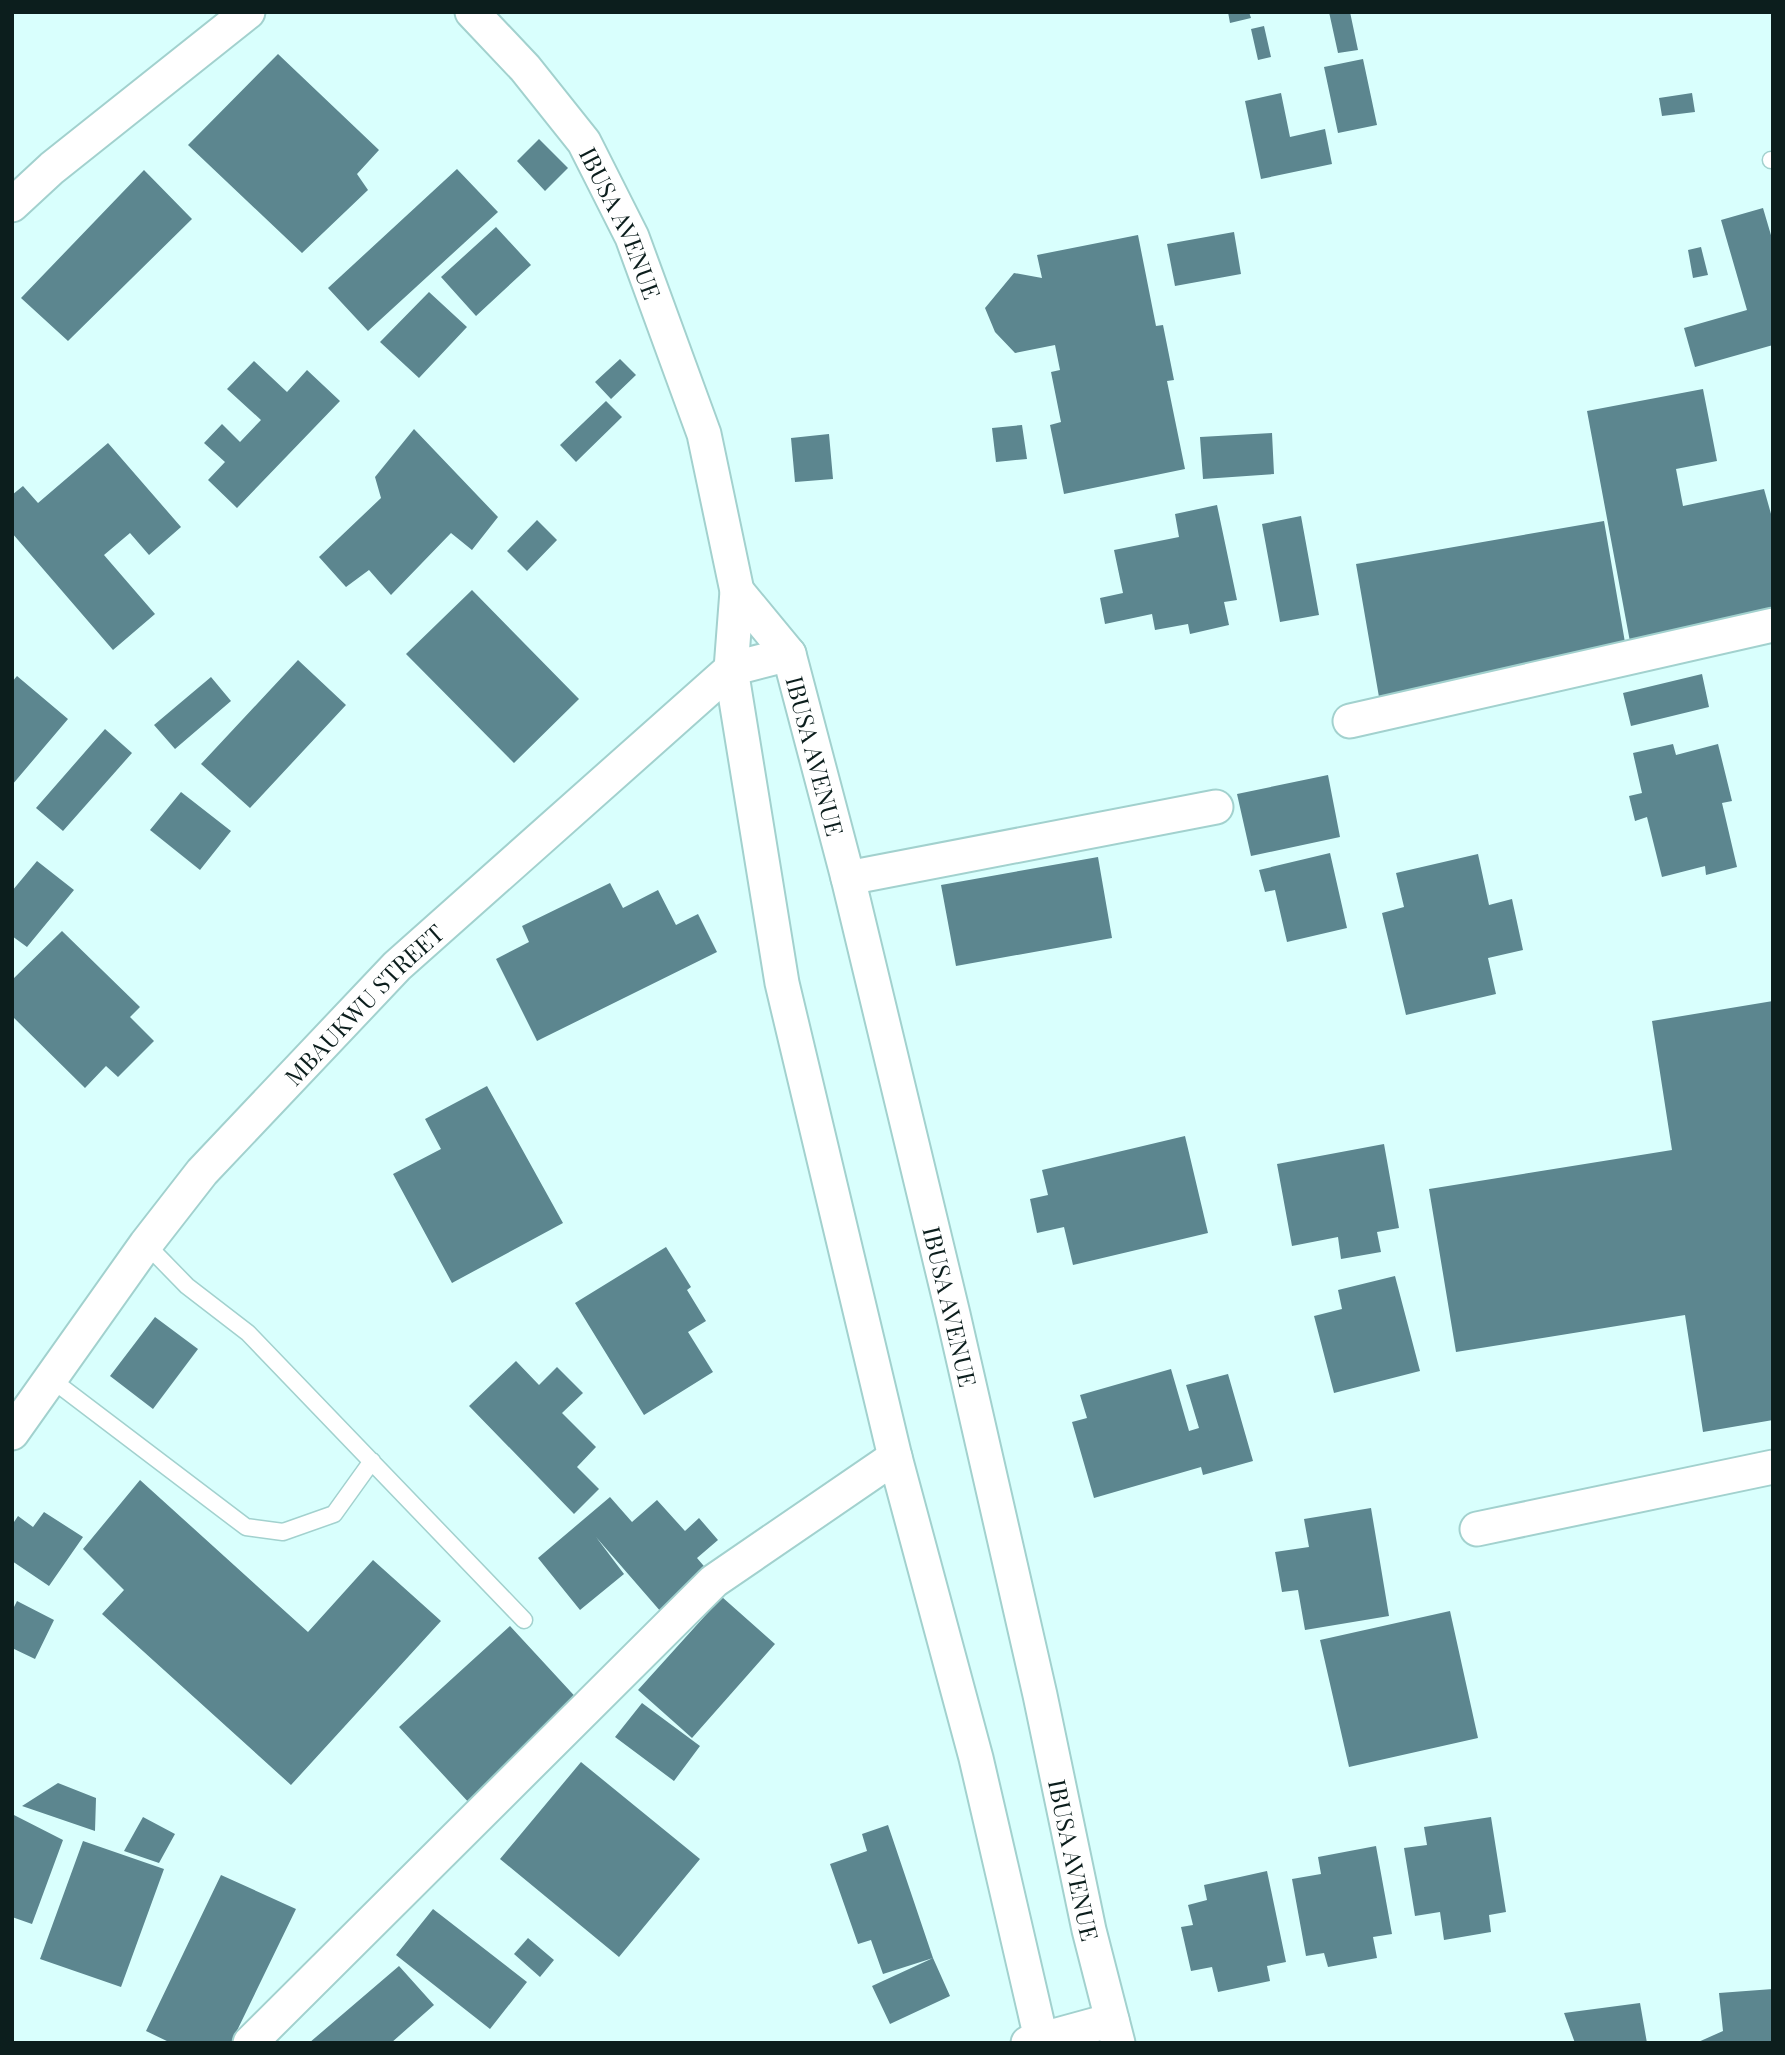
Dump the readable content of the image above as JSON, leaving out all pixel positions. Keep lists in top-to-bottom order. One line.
{"streets":{"street":["IBUSA AVENUE","MBAUKWU STREET"]},"crossings":[["IBUSA AVENUE","MBAUKWU STREET"]]}
